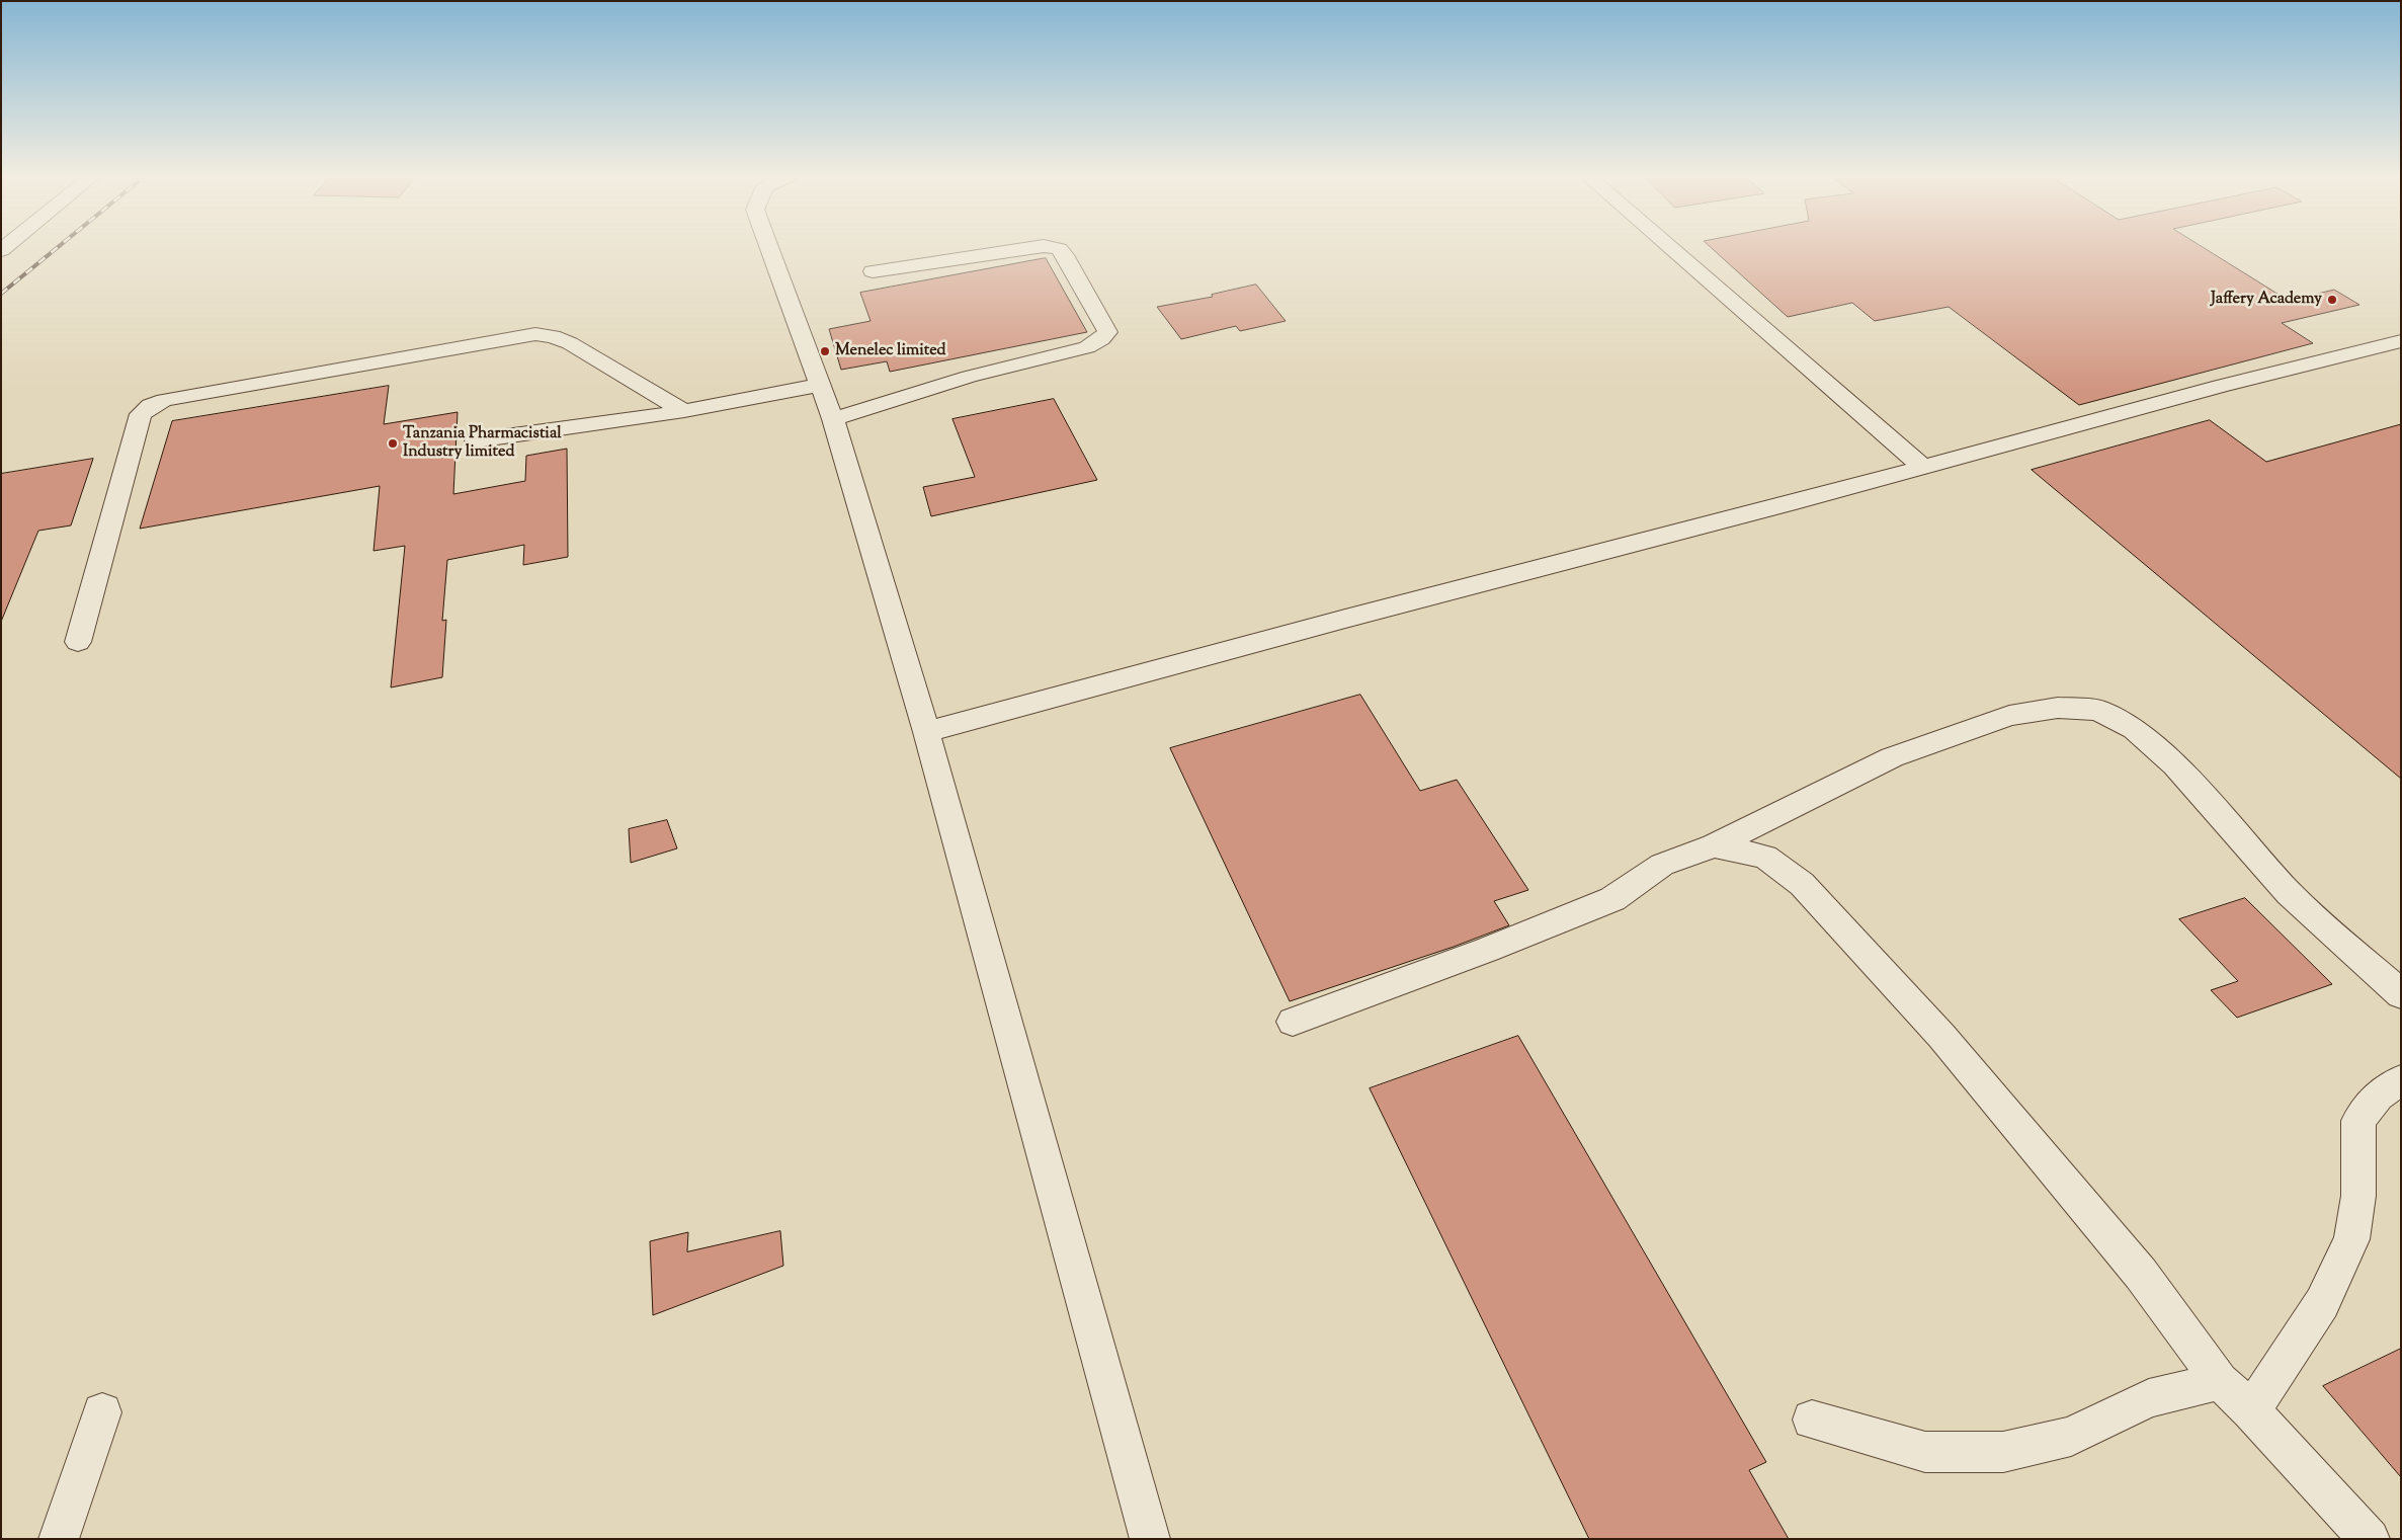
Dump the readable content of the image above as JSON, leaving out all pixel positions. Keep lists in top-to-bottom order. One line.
{"places":["Jaffery Academy","Menelec limited","Tanzania Pharmacistial Industry limited"]}
